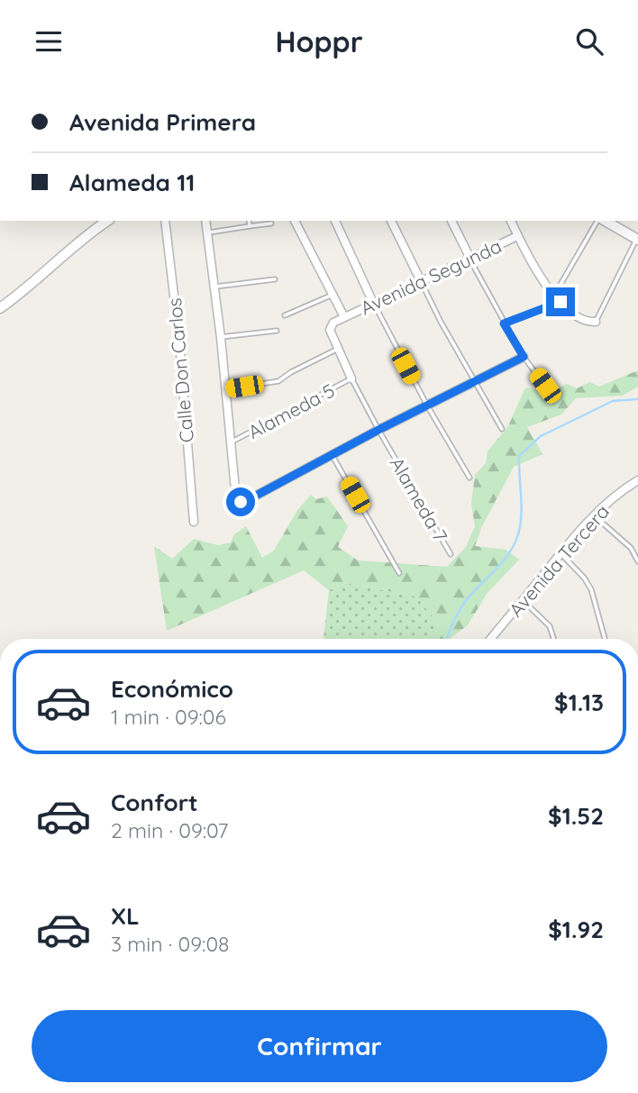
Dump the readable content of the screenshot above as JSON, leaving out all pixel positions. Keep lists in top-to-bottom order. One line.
{"streets":{"street":["Avenida Segunda","Calle Don Carlos","Avenida Tercera"],"lane":["Alameda 5","Alameda 7"]},"crossings":[["Alameda 5","Alameda 7"]],"page":{"header":"Hoppr","banner":["Avenida Primera","Alameda 11"],"list":[{"name":"Económico","note":"1 min · 09:06","value":"$1.13"},{"name":"Confort","note":"2 min · 09:07","value":"$1.52"},{"name":"XL","note":"3 min · 09:08","value":"$1.92"}],"buttons":"Confirmar"}}
